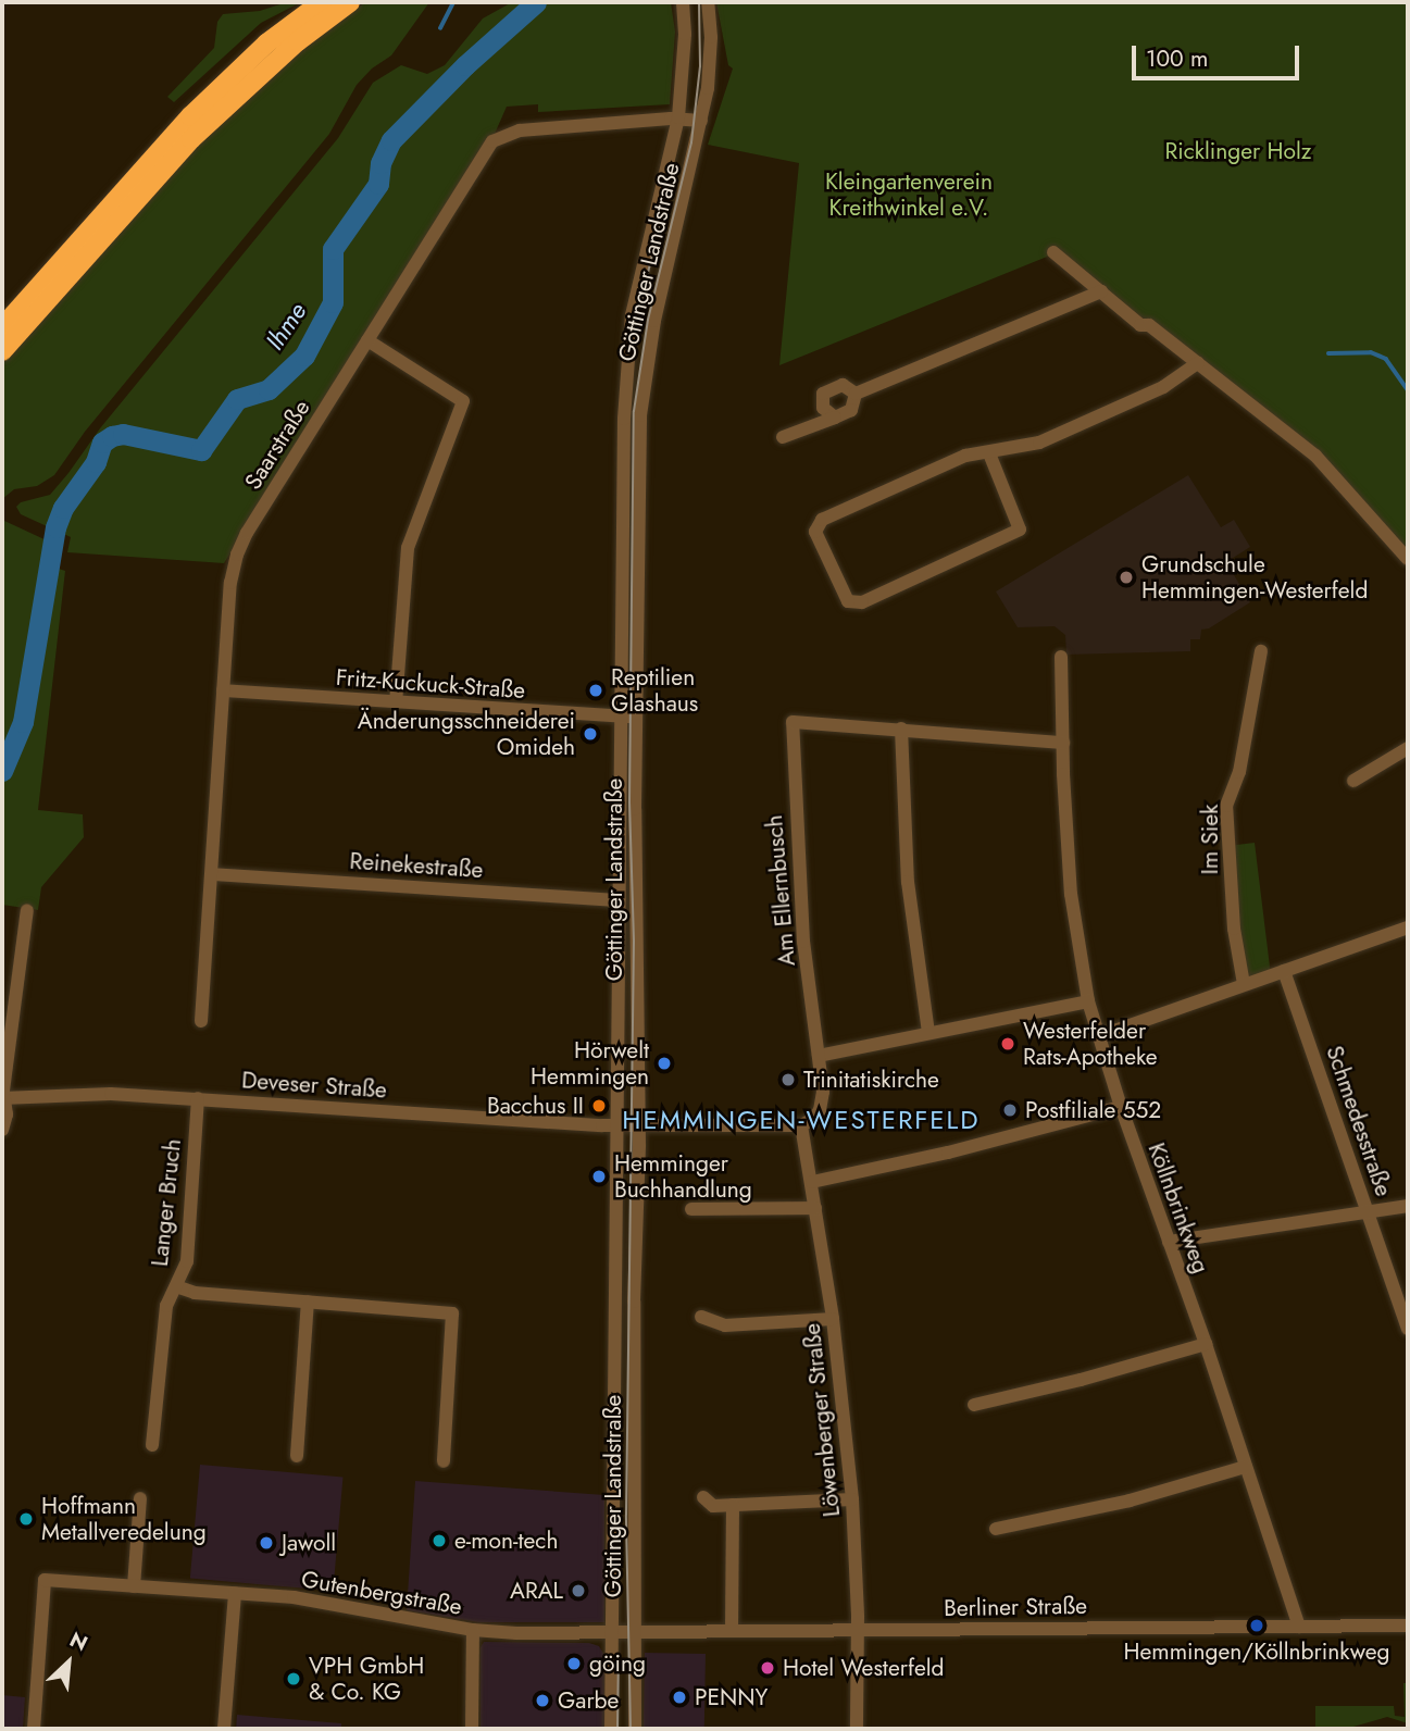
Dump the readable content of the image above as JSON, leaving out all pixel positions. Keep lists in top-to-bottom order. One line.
{"streets":{"street":["Göttinger Landstraße","Saarstraße","Fritz-Kuckuck-Straße","Im Siek","Reinekestraße","Am Ellernbusch","Deveser Straße","Schmedesstraße","Langer Bruch","Köllnbrinkweg","Löwenberger Straße","Gutenbergstraße","Berliner Straße"]},"crossings":[["Göttinger Landstraße","Saarstraße"],["Göttinger Landstraße","Fritz-Kuckuck-Straße"],["Göttinger Landstraße","Reinekestraße"],["Göttinger Landstraße","Deveser Straße"],["Göttinger Landstraße","Gutenbergstraße"],["Göttinger Landstraße","Berliner Straße"],["Saarstraße","Fritz-Kuckuck-Straße"],["Saarstraße","Reinekestraße"],["Am Ellernbusch","Deveser Straße"],["Am Ellernbusch","Löwenberger Straße"],["Deveser Straße","Langer Bruch"],["Deveser Straße","Löwenberger Straße"],["Köllnbrinkweg","Berliner Straße"],["Löwenberger Straße","Berliner Straße"],["Gutenbergstraße","Berliner Straße"]],"districts":["HEMMINGEN-WESTERFELD"],"water":["Ihme"],"parks":["Ricklinger Holz","Kleingartenverein Kreithwinkel e.V."],"places":["Grundschule Hemmingen-Westerfeld","Reptilien Glashaus","Änderungsschneiderei Omideh","Westerfelder Rats-Apotheke","Hörwelt Hemmingen","Trinitatiskirche","Bacchus II","Postfiliale 552","Hemminger Buchhandlung","Hoffmann Metallveredelung","e-mon-tech","Jawoll","ARAL","Hemmingen/Köllnbrinkweg","göing","Hotel Westerfeld","VPH GmbH & Co. KG","PENNY","Garbe"],"scale_bar":"100 m","north":"top right"}
